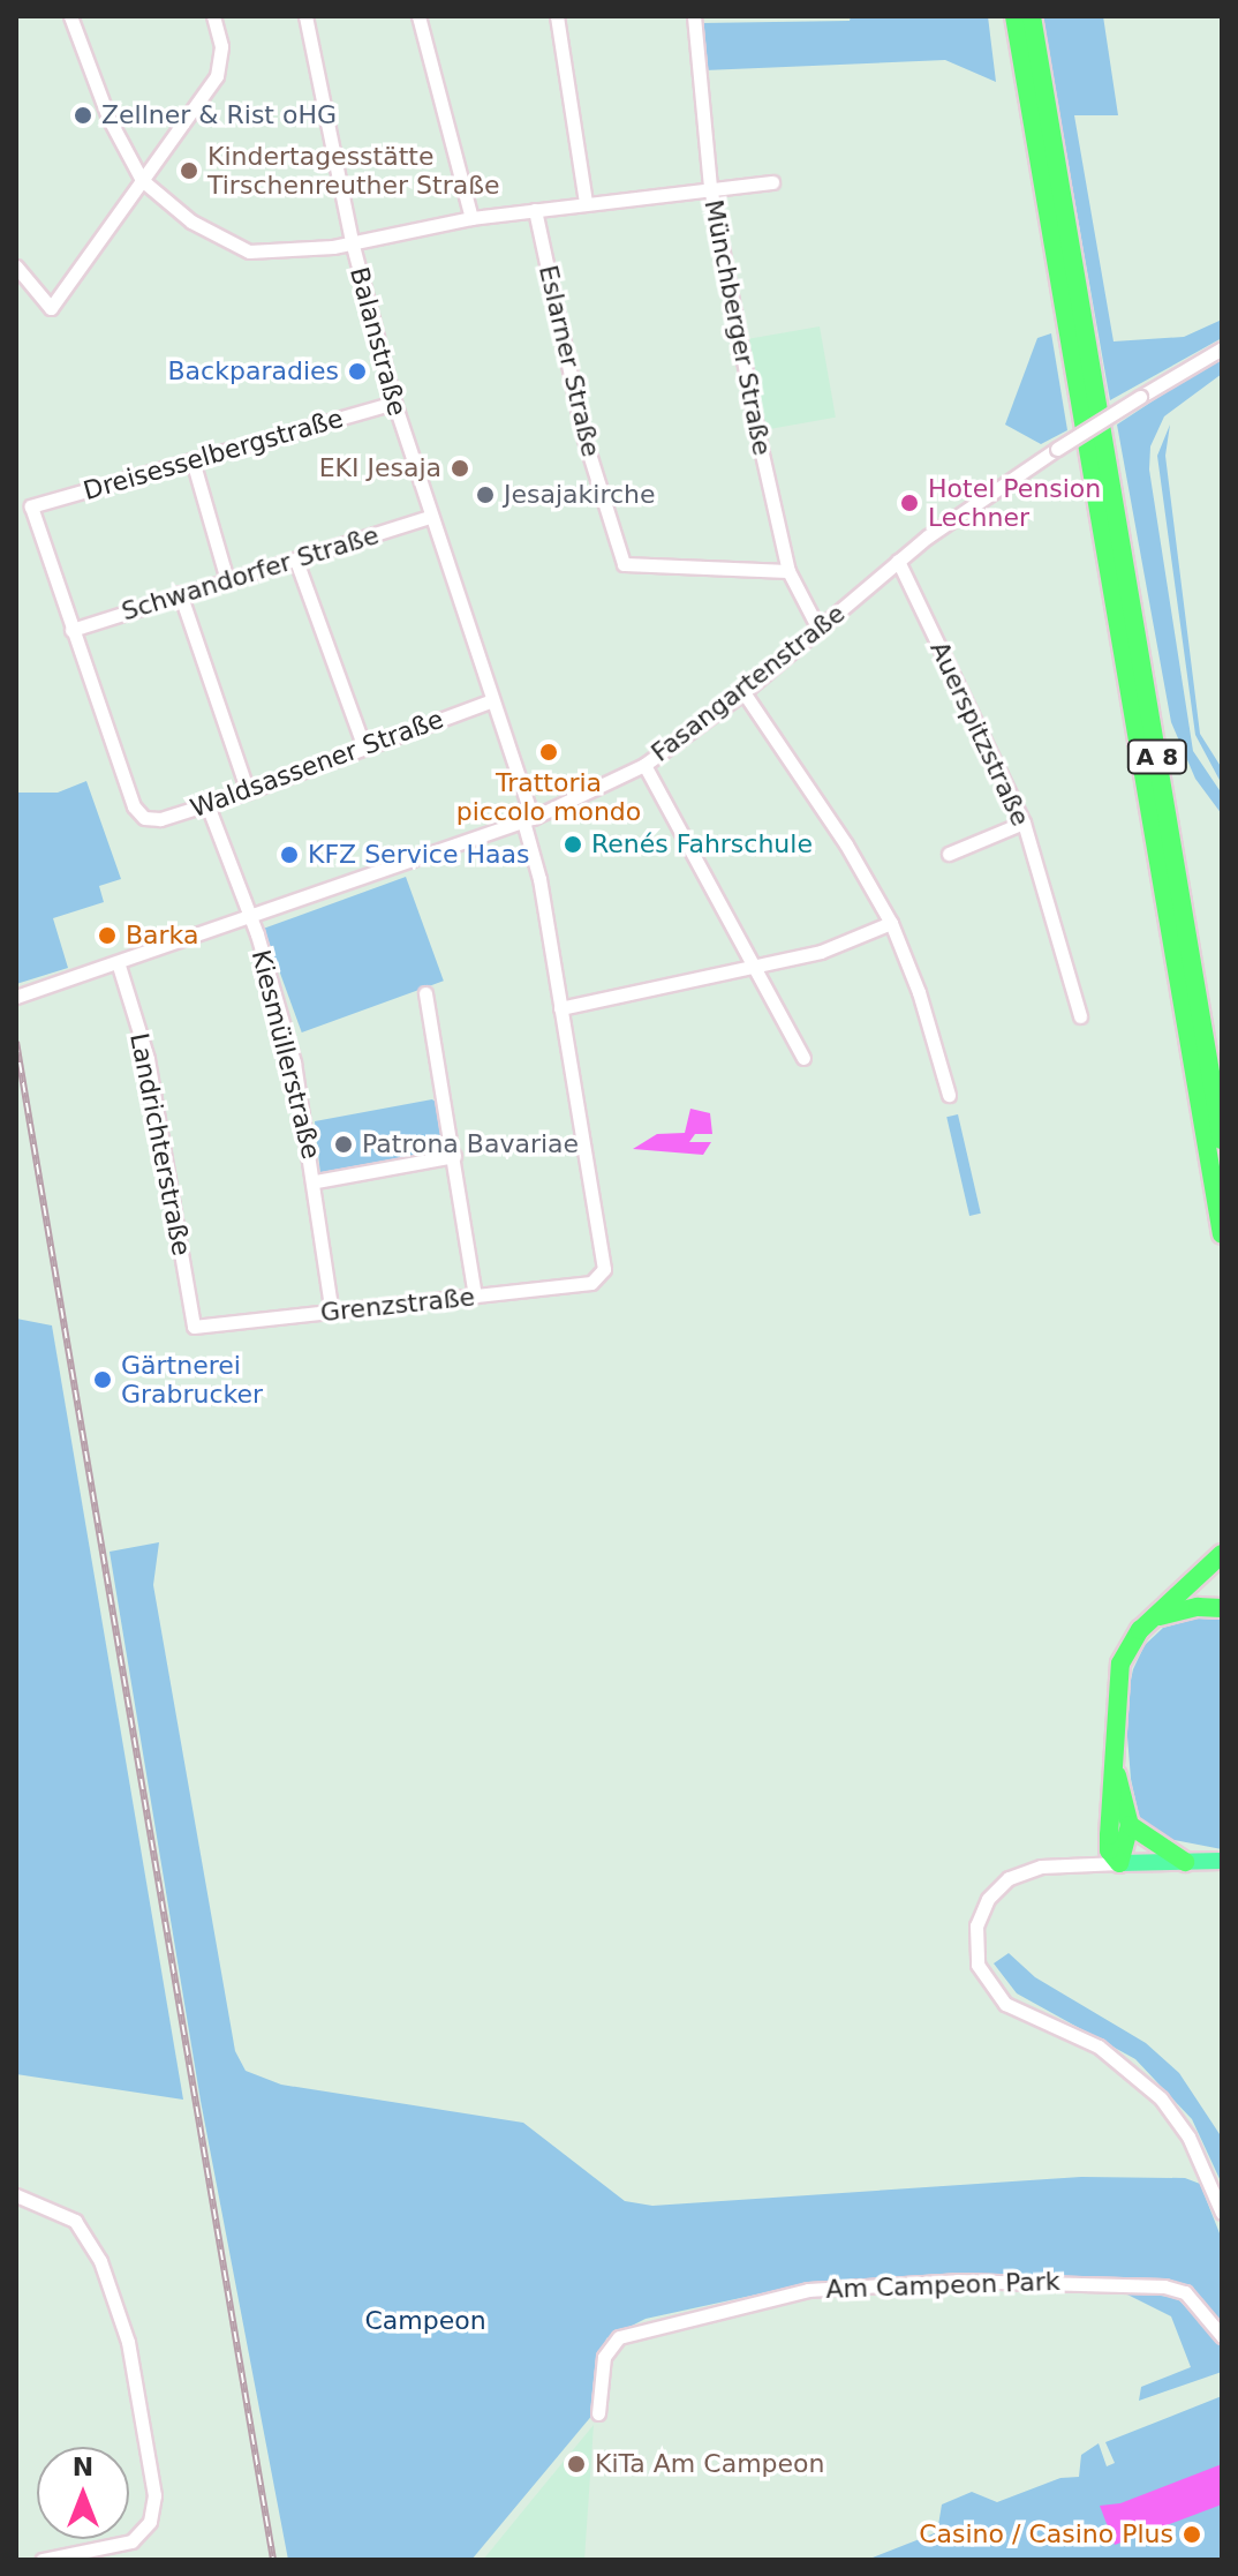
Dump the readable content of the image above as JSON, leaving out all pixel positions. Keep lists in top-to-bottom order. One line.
{"streets":{"highway":["A 8"],"street":["Münchberger Straße","Balanstraße","Eslarner Straße","Dreisesselbergstraße","Schwandorfer Straße","Fasangartenstraße","Auerspitzstraße","Waldsassener Straße","Kiesmüllerstraße","Landrichterstraße","Grenzstraße","Am Campeon Park"]},"crossings":[["Münchberger Straße","Eslarner Straße"],["Münchberger Straße","Fasangartenstraße"],["Balanstraße","Dreisesselbergstraße"],["Balanstraße","Schwandorfer Straße"],["Balanstraße","Fasangartenstraße"],["Balanstraße","Waldsassener Straße"],["Balanstraße","Grenzstraße"],["Dreisesselbergstraße","Schwandorfer Straße"],["Dreisesselbergstraße","Waldsassener Straße"],["Schwandorfer Straße","Waldsassener Straße"],["Fasangartenstraße","Auerspitzstraße"],["Fasangartenstraße","Kiesmüllerstraße"],["Fasangartenstraße","Landrichterstraße"],["Waldsassener Straße","Kiesmüllerstraße"],["Kiesmüllerstraße","Grenzstraße"],["Landrichterstraße","Grenzstraße"]],"parks":["Campeon"],"places":["Zellner & Rist oHG","Kindertagesstätte Tirschenreuther Straße","Backparadies","EKI Jesaja","Jesajakirche","Hotel Pension Lechner","Trattoria piccolo mondo","Renés Fahrschule","KFZ Service Haas","Barka","Patrona Bavariae","Gärtnerei Grabrucker","KiTa Am Campeon","Casino / Casino Plus"],"north":"top"}
